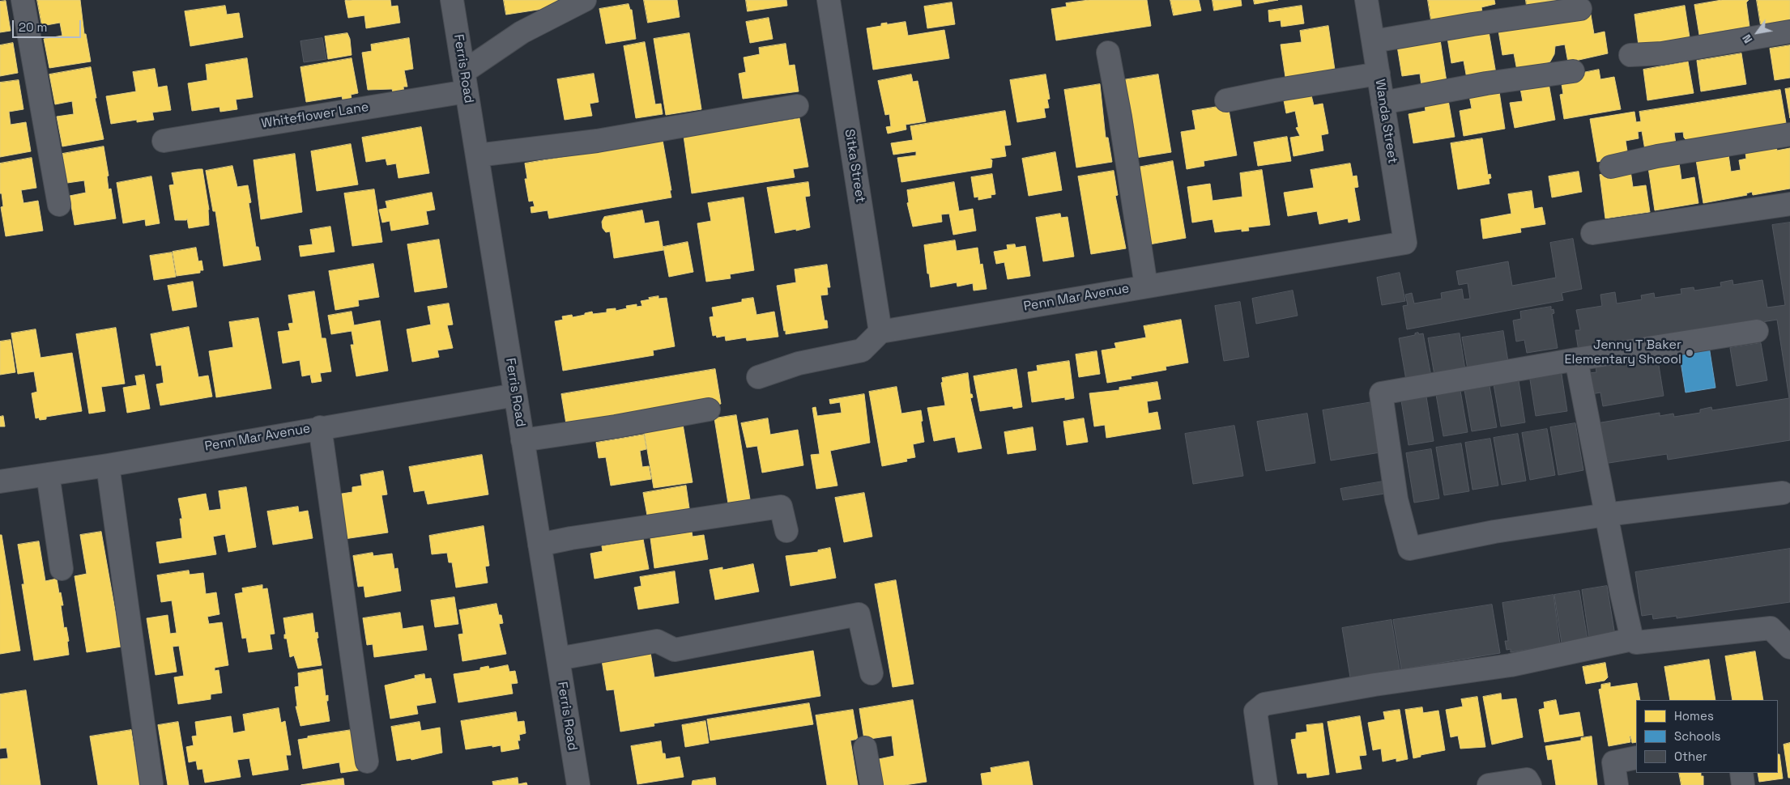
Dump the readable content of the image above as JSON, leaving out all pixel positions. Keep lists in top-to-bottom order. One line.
{"streets":{"street":["Ferris Road","Whiteflower Lane","Wanda Street","Sitka Street","Penn Mar Avenue"]},"crossings":[["Ferris Road","Whiteflower Lane"],["Ferris Road","Penn Mar Avenue"],["Wanda Street","Penn Mar Avenue"],["Sitka Street","Penn Mar Avenue"]],"places":["Jenny T Baker Elementary Shcool"],"legend":["Homes","Schools","Other"],"scale_bar":"20 m","north":"bottom left"}
